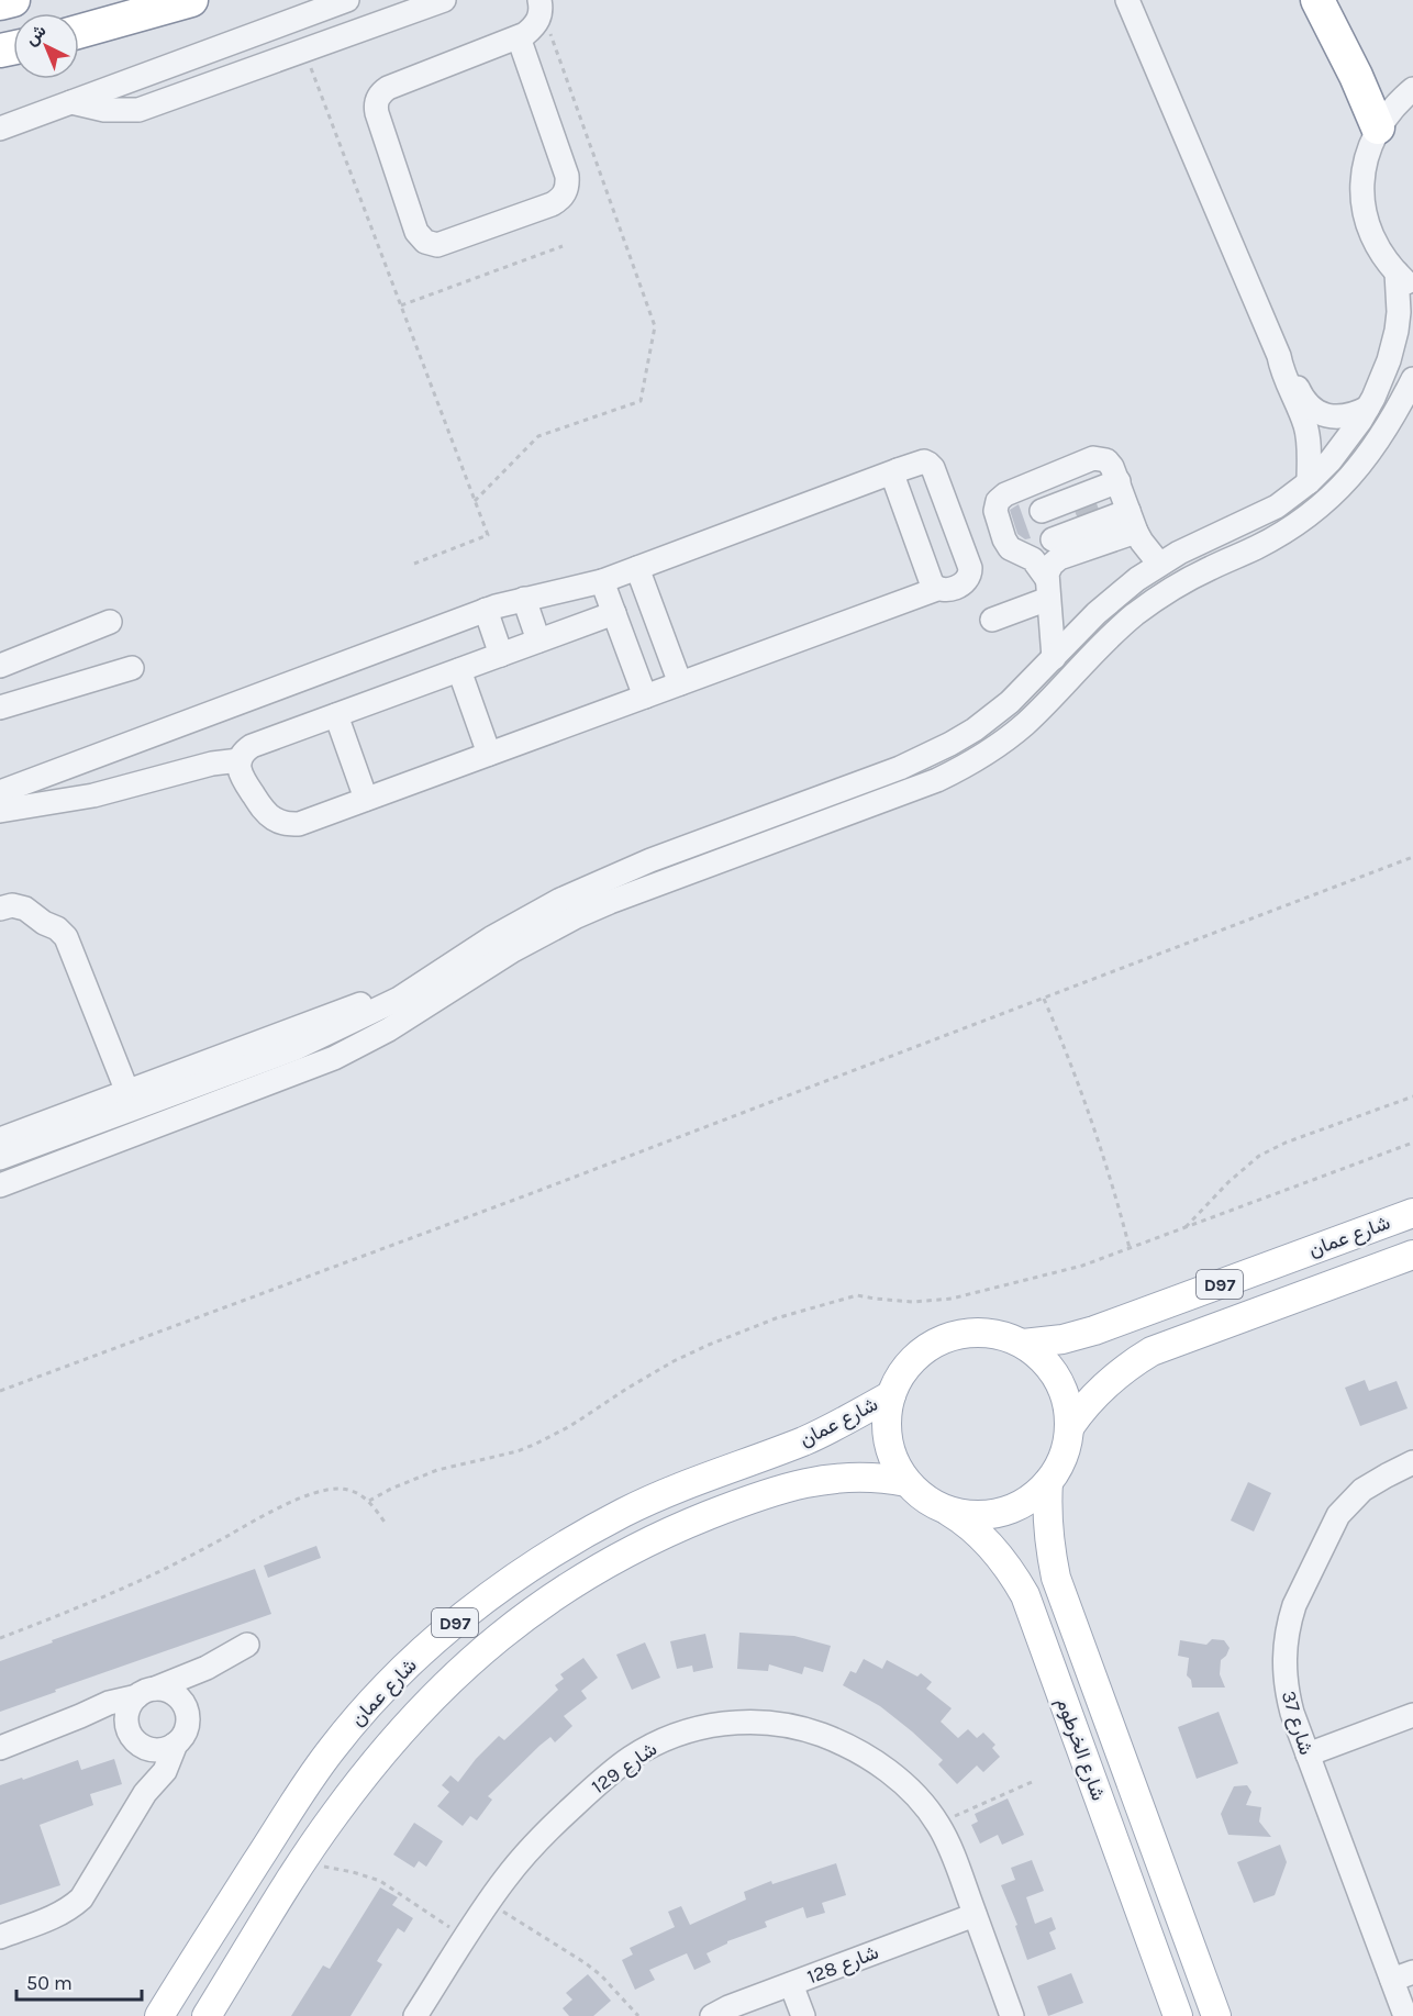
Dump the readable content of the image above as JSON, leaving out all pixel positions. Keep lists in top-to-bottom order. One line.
{"streets":{"main road":["شارع عمان","D97","شارع الخرطوم"],"street":["شارع 37","شارع 129","شارع 128"]},"crossings":[["شارع عمان","شارع الخرطوم"],["شارع 129","شارع 128"]],"scale_bar":"50 m","north":"top left"}
